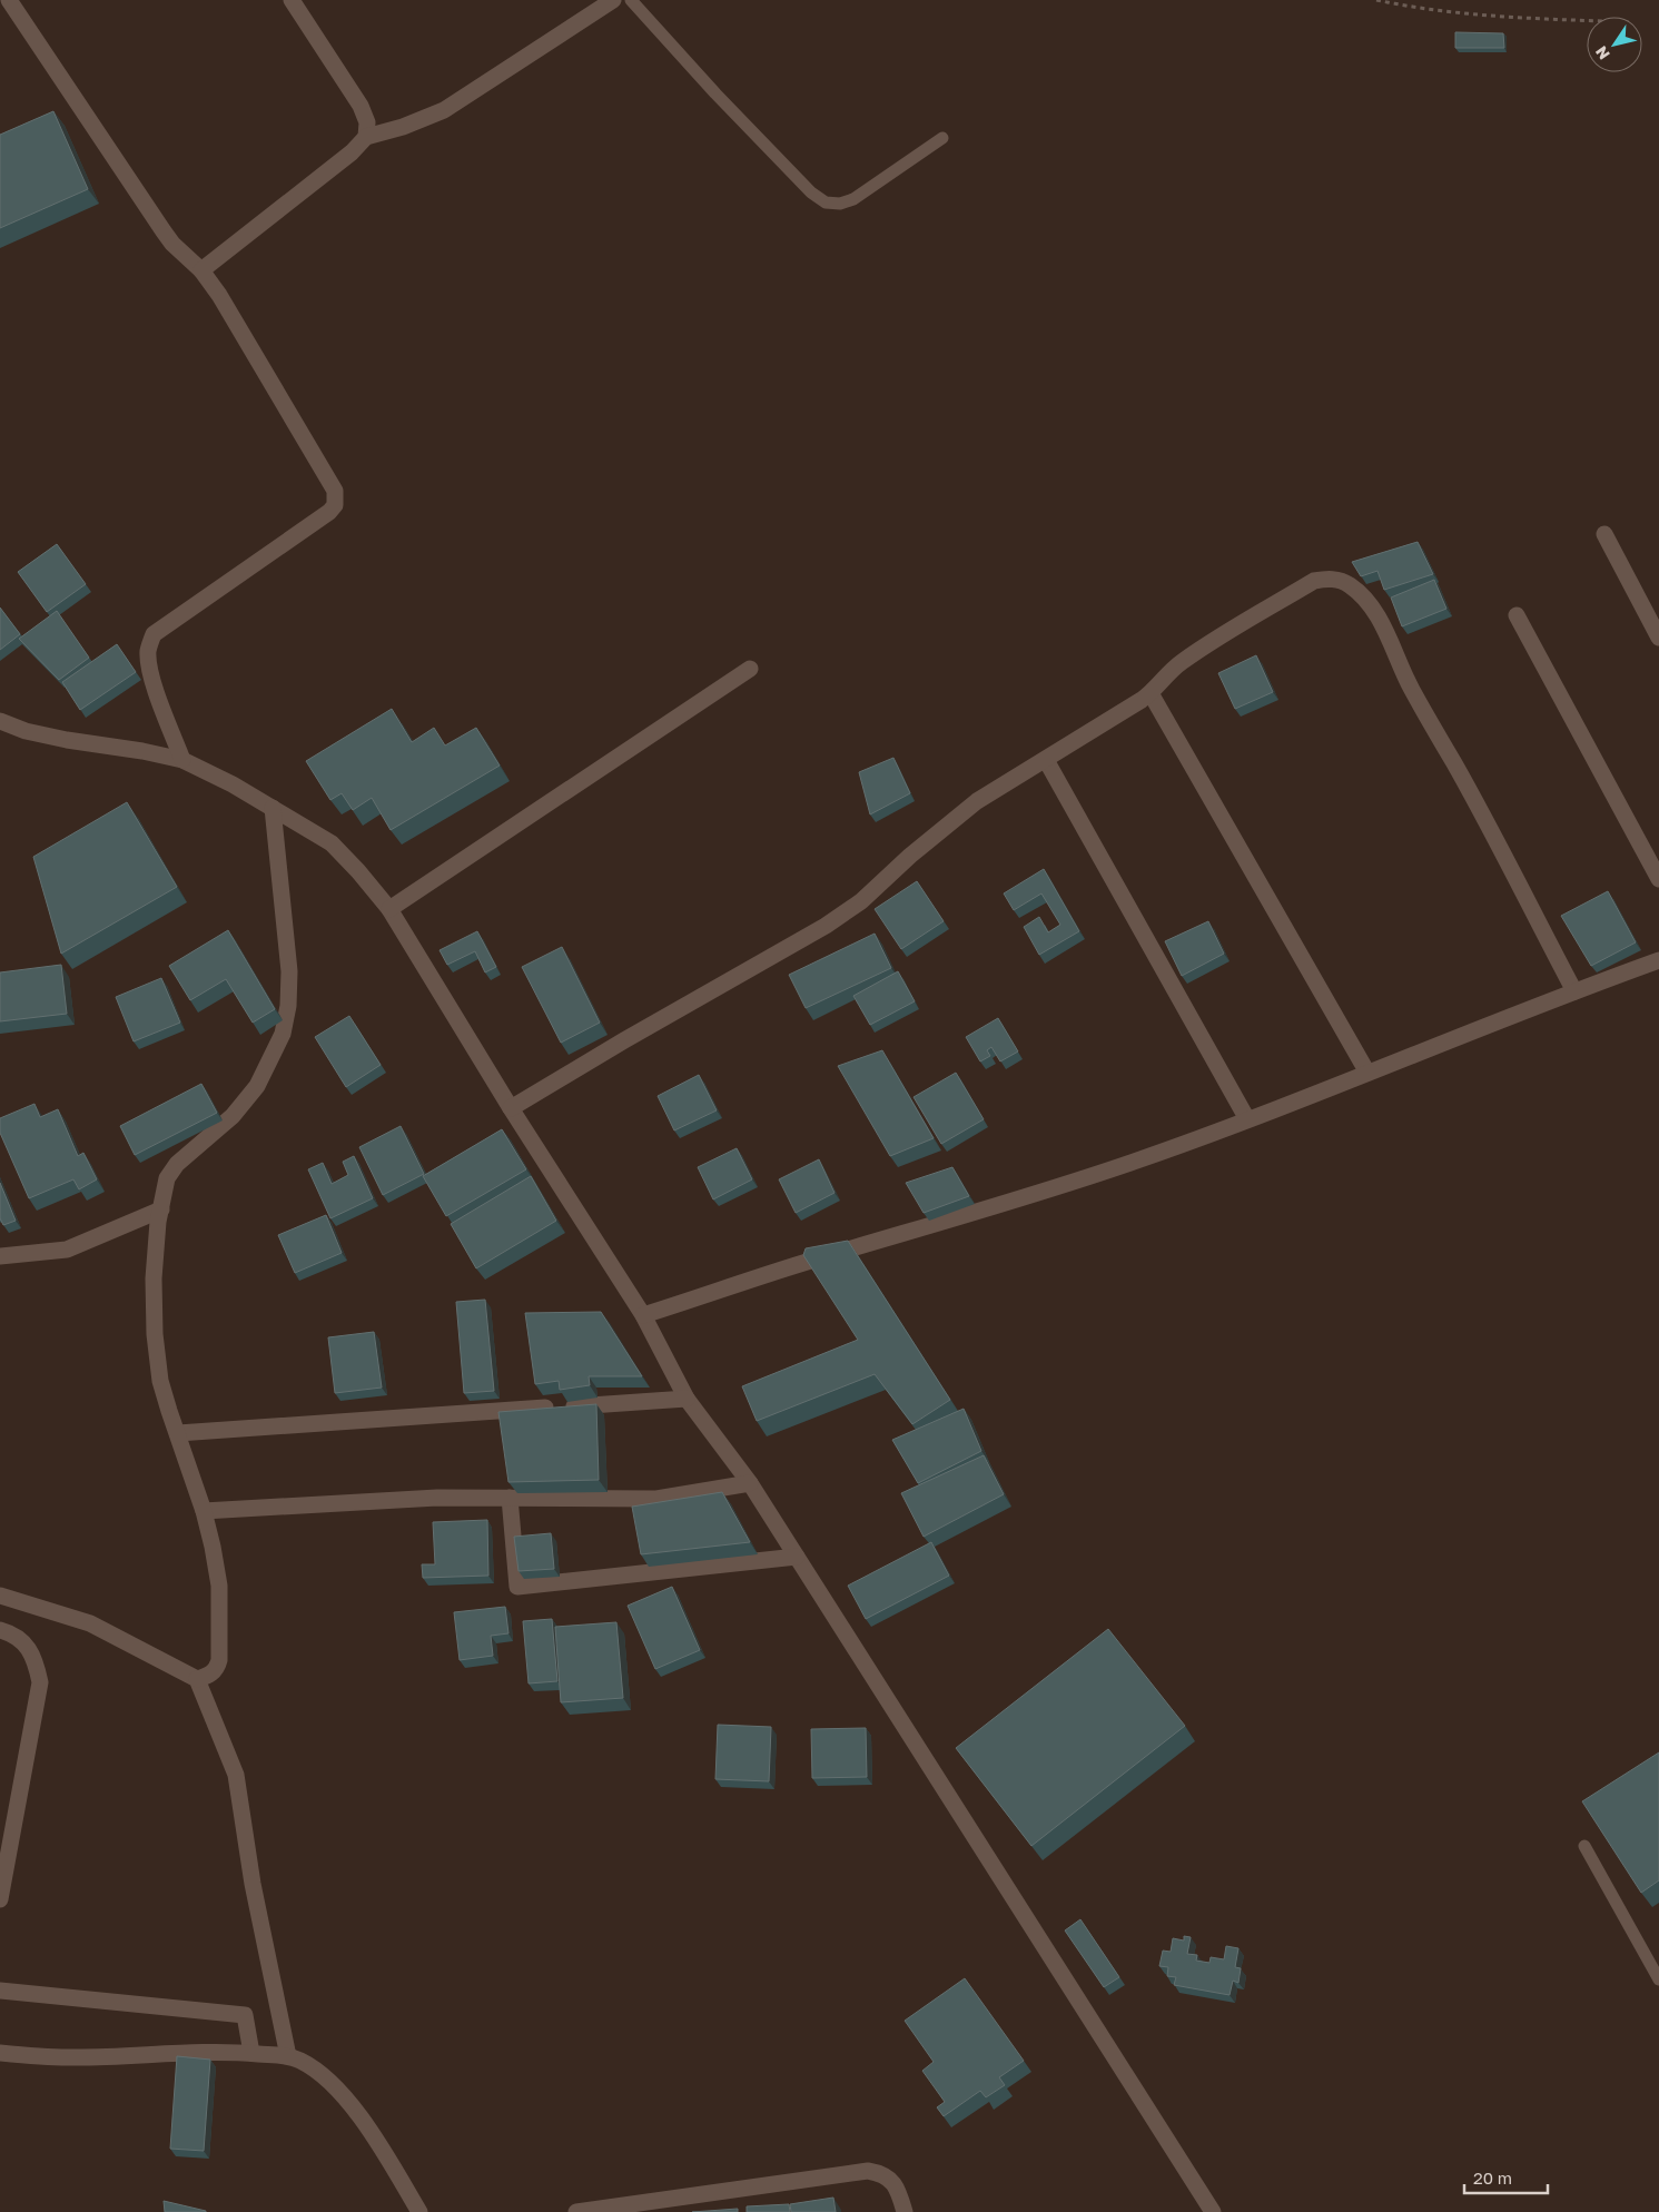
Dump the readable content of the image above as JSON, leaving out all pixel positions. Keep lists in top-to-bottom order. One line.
{"scale_bar":"20 m","north":"bottom left"}
